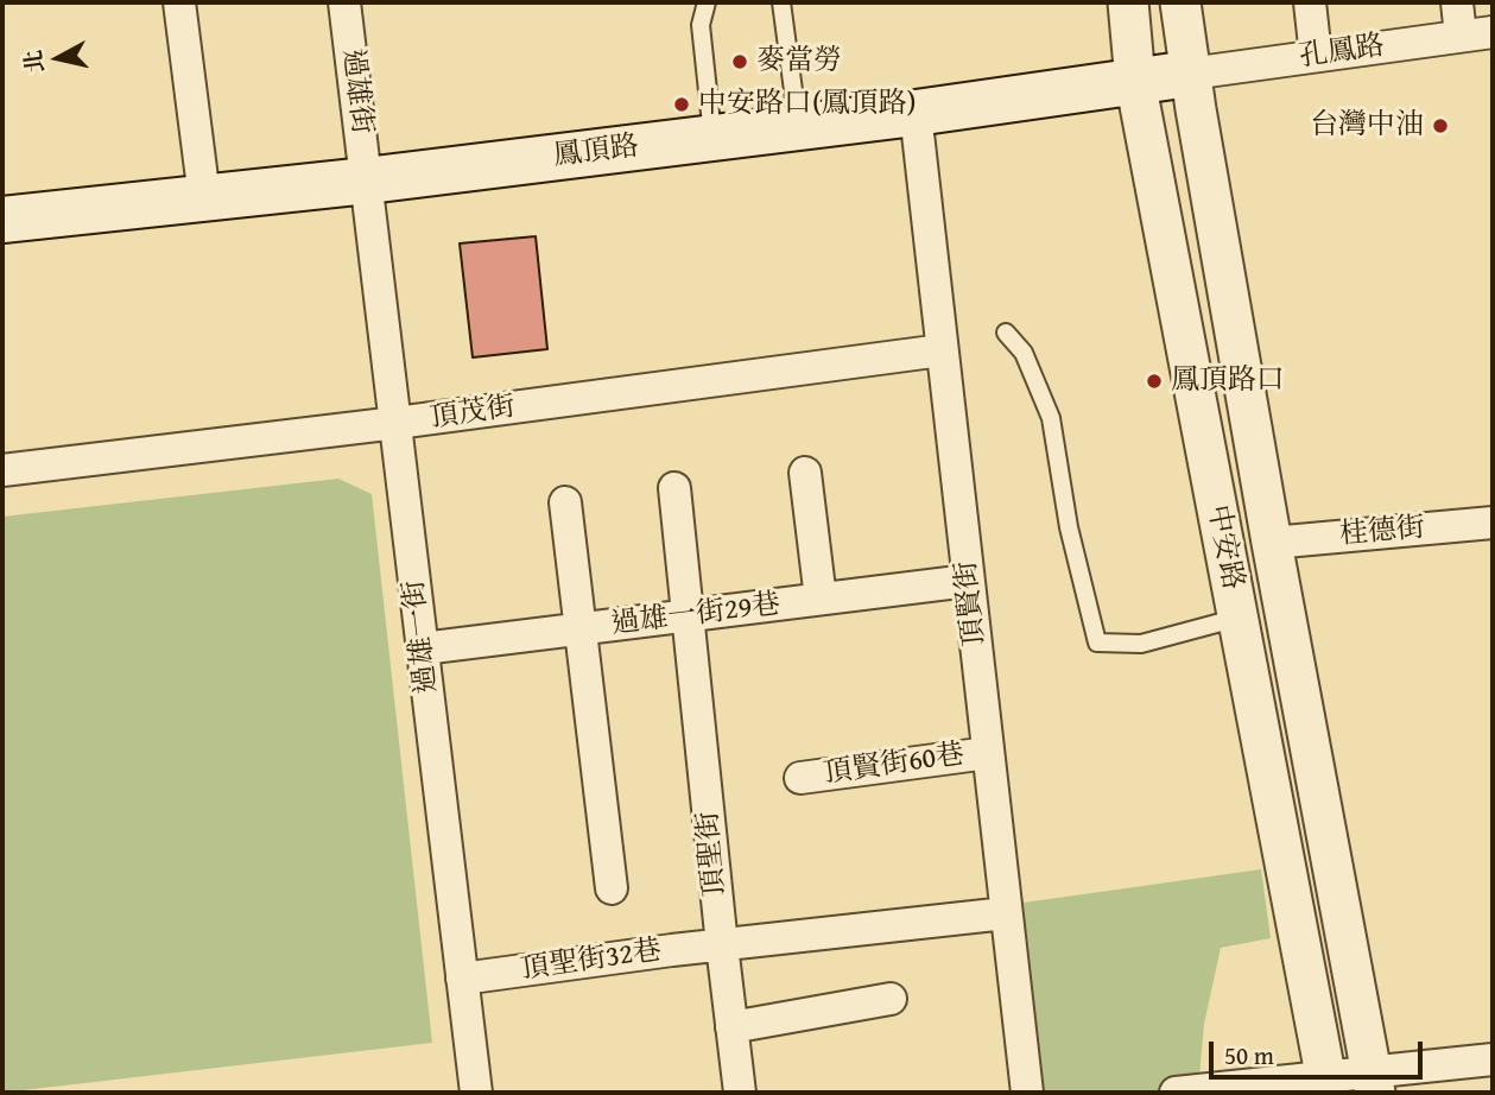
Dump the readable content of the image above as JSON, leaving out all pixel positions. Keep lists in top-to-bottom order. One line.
{"streets":{"main road":["鳳頂路"],"street":["孔鳳路","過雄街","頂茂街","桂德街","中安路","頂賢街","過雄一街29巷","過雄一街","頂賢街60巷","頂聖街","頂聖街32巷"]},"crossings":[["孔鳳路","鳳頂路"],["孔鳳路","中安路"],["過雄街","鳳頂路"],["過雄街","過雄一街"],["鳳頂路","中安路"],["鳳頂路","頂賢街"],["鳳頂路","過雄一街"],["頂茂街","頂賢街"],["頂茂街","過雄一街"],["桂德街","中安路"],["頂賢街","過雄一街29巷"],["頂賢街","頂賢街60巷"],["頂賢街","頂聖街32巷"],["過雄一街29巷","過雄一街"],["過雄一街29巷","頂聖街"],["過雄一街","頂聖街32巷"],["頂聖街","頂聖街32巷"]],"places":["麥當勞","中安路口(鳳頂路)","台灣中油","鳳頂路口"],"scale_bar":"50 m","north":"left"}
